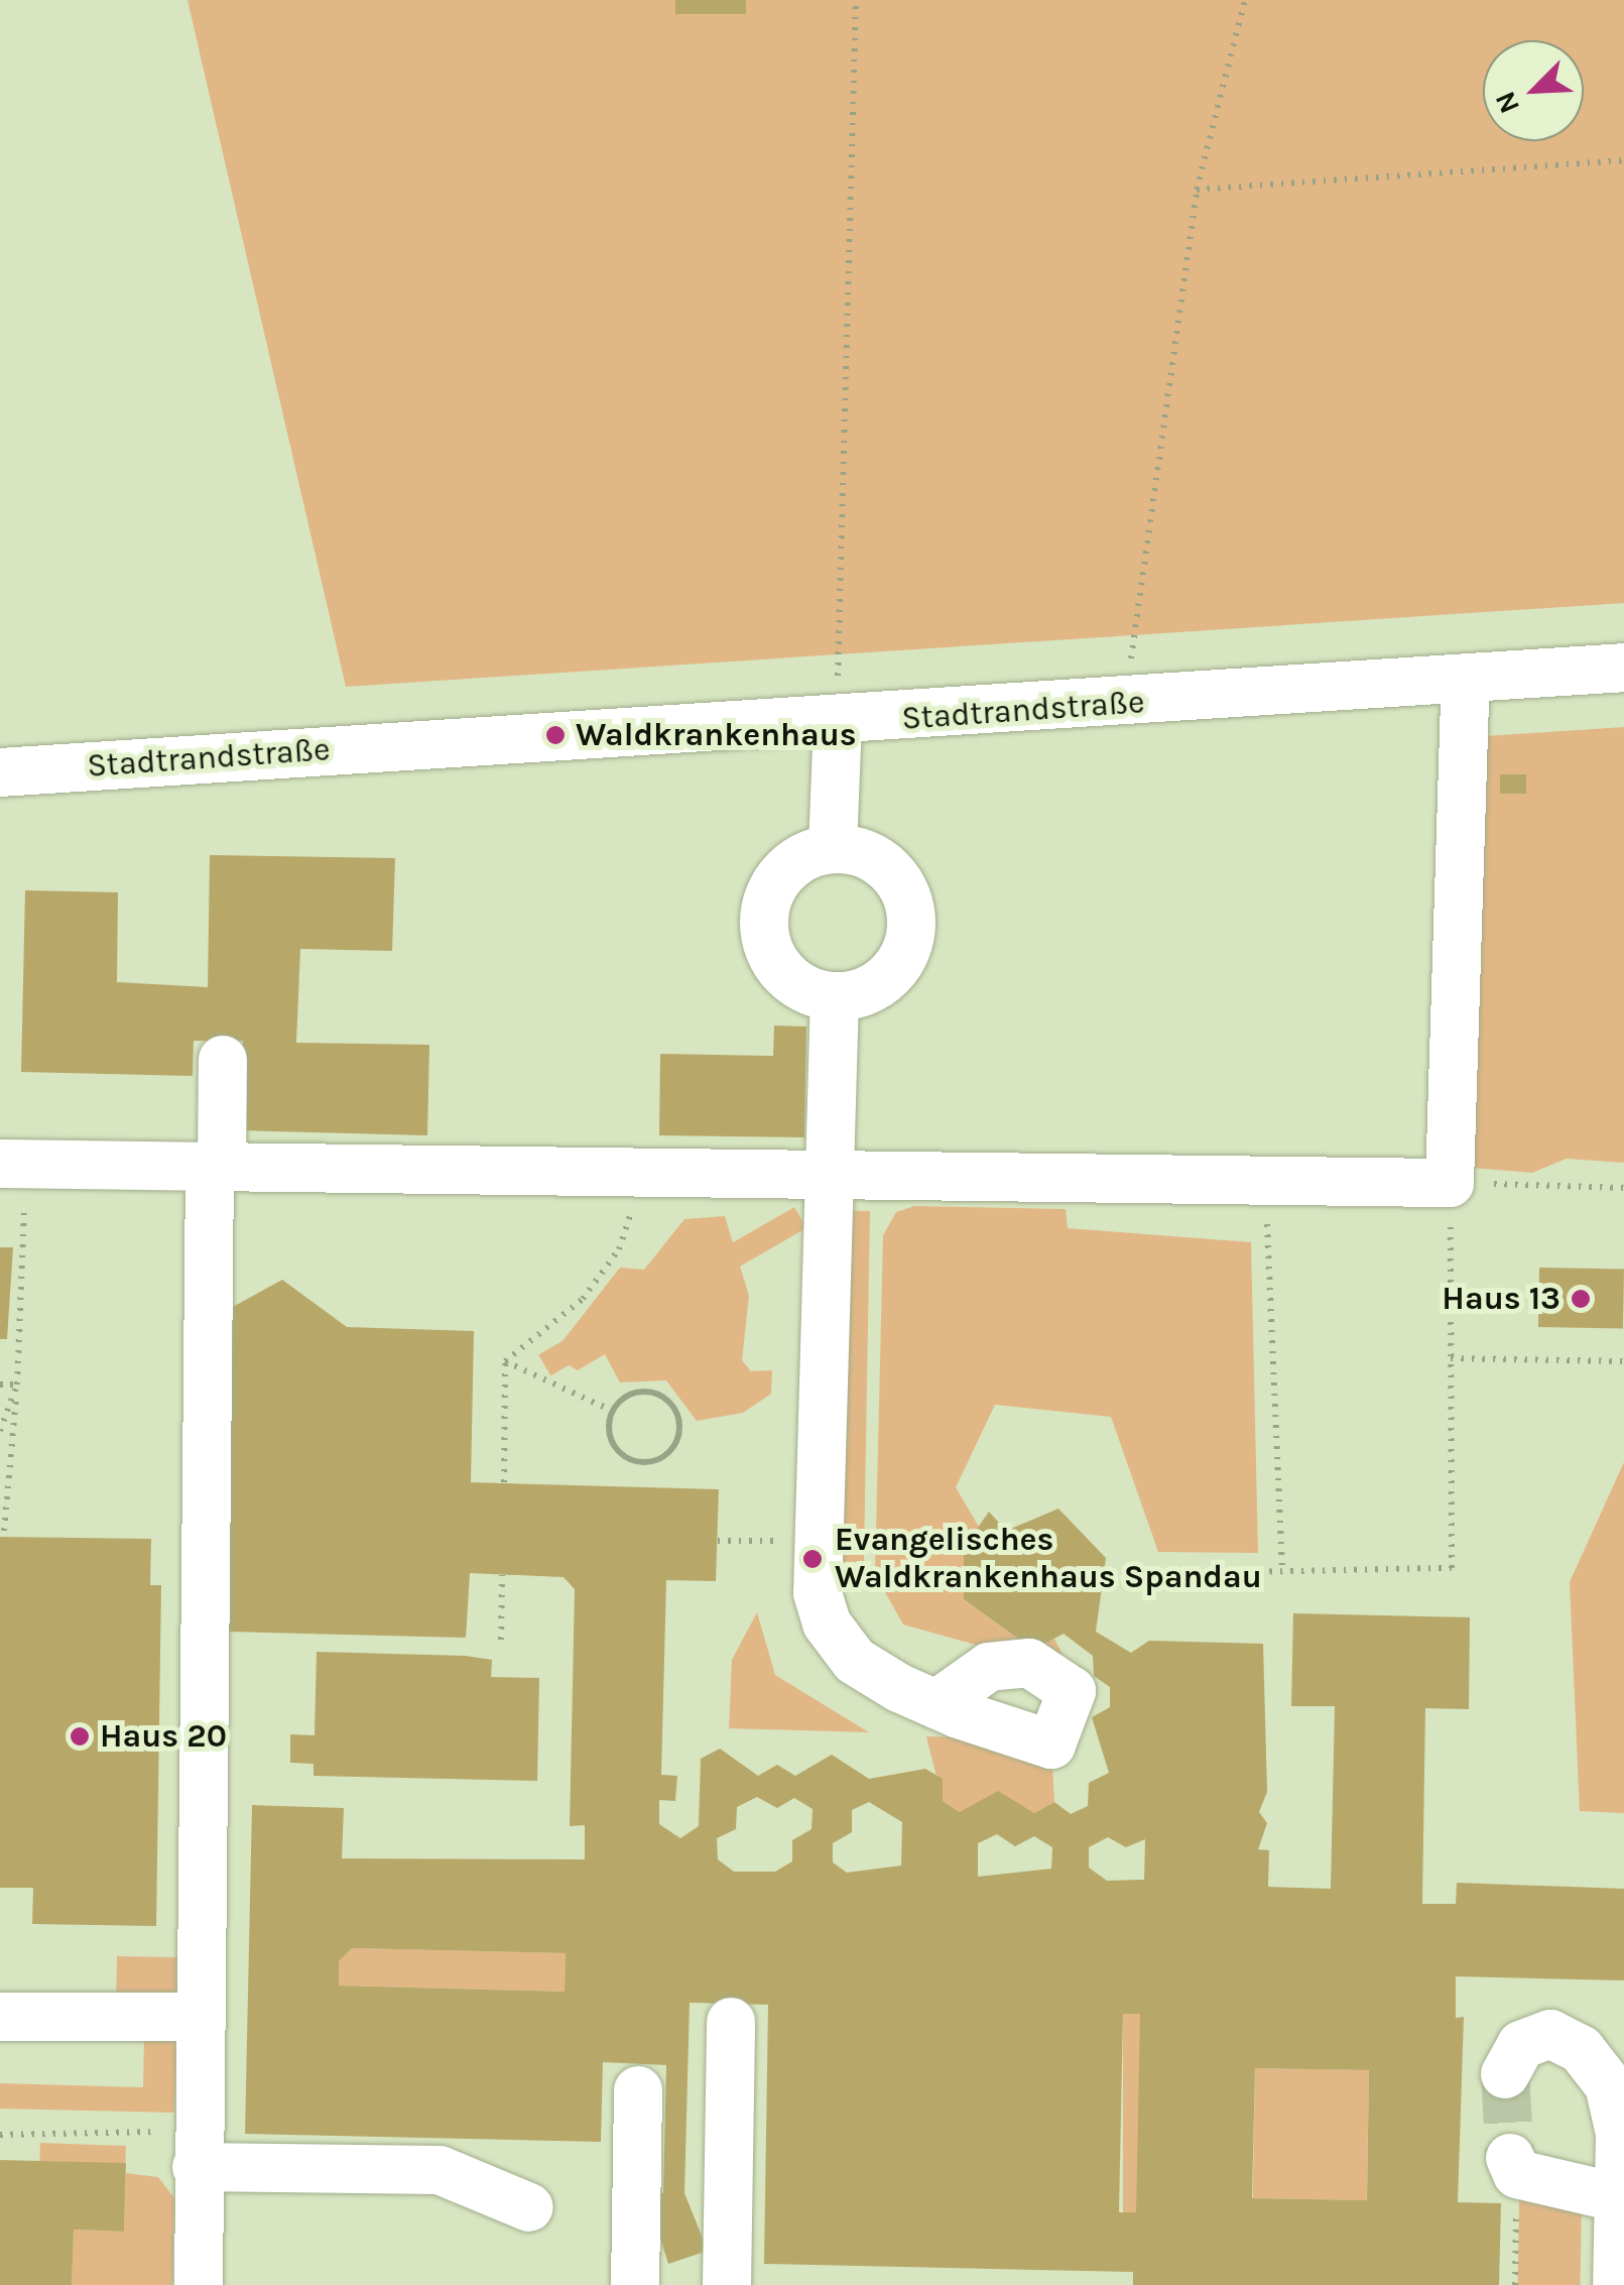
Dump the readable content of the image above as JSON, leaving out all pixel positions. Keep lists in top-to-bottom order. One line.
{"streets":{"street":["Stadtrandstraße"]},"places":["Waldkrankenhaus","Haus 13","Evangelisches Waldkrankenhaus Spandau","Haus 20"],"north":"bottom left"}
